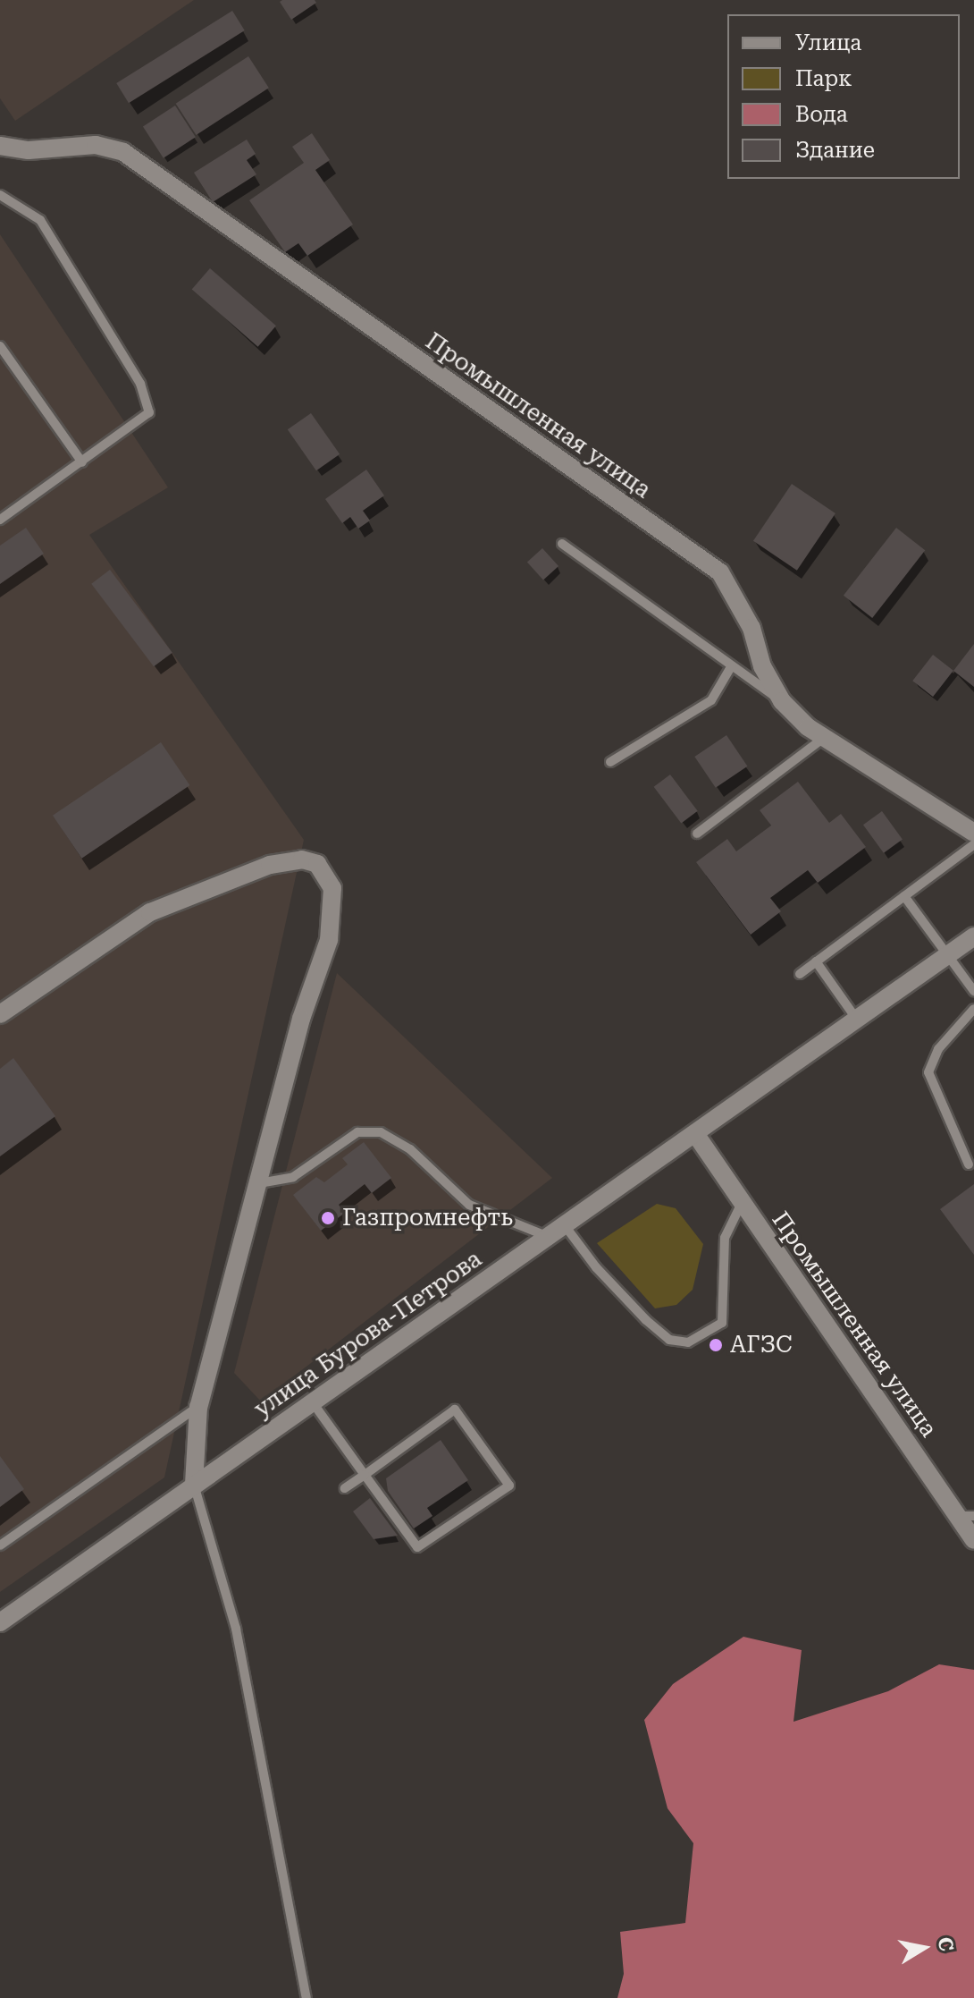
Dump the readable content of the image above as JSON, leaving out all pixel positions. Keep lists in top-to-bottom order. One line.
{"streets":{"street":["Промышленная улица","улица Бурова-Петрова"]},"crossings":[["Промышленная улица","улица Бурова-Петрова"]],"places":["Газпромнефть","АГЗС"],"legend":["Улица","Парк","Вода","Здание"],"north":"right"}
